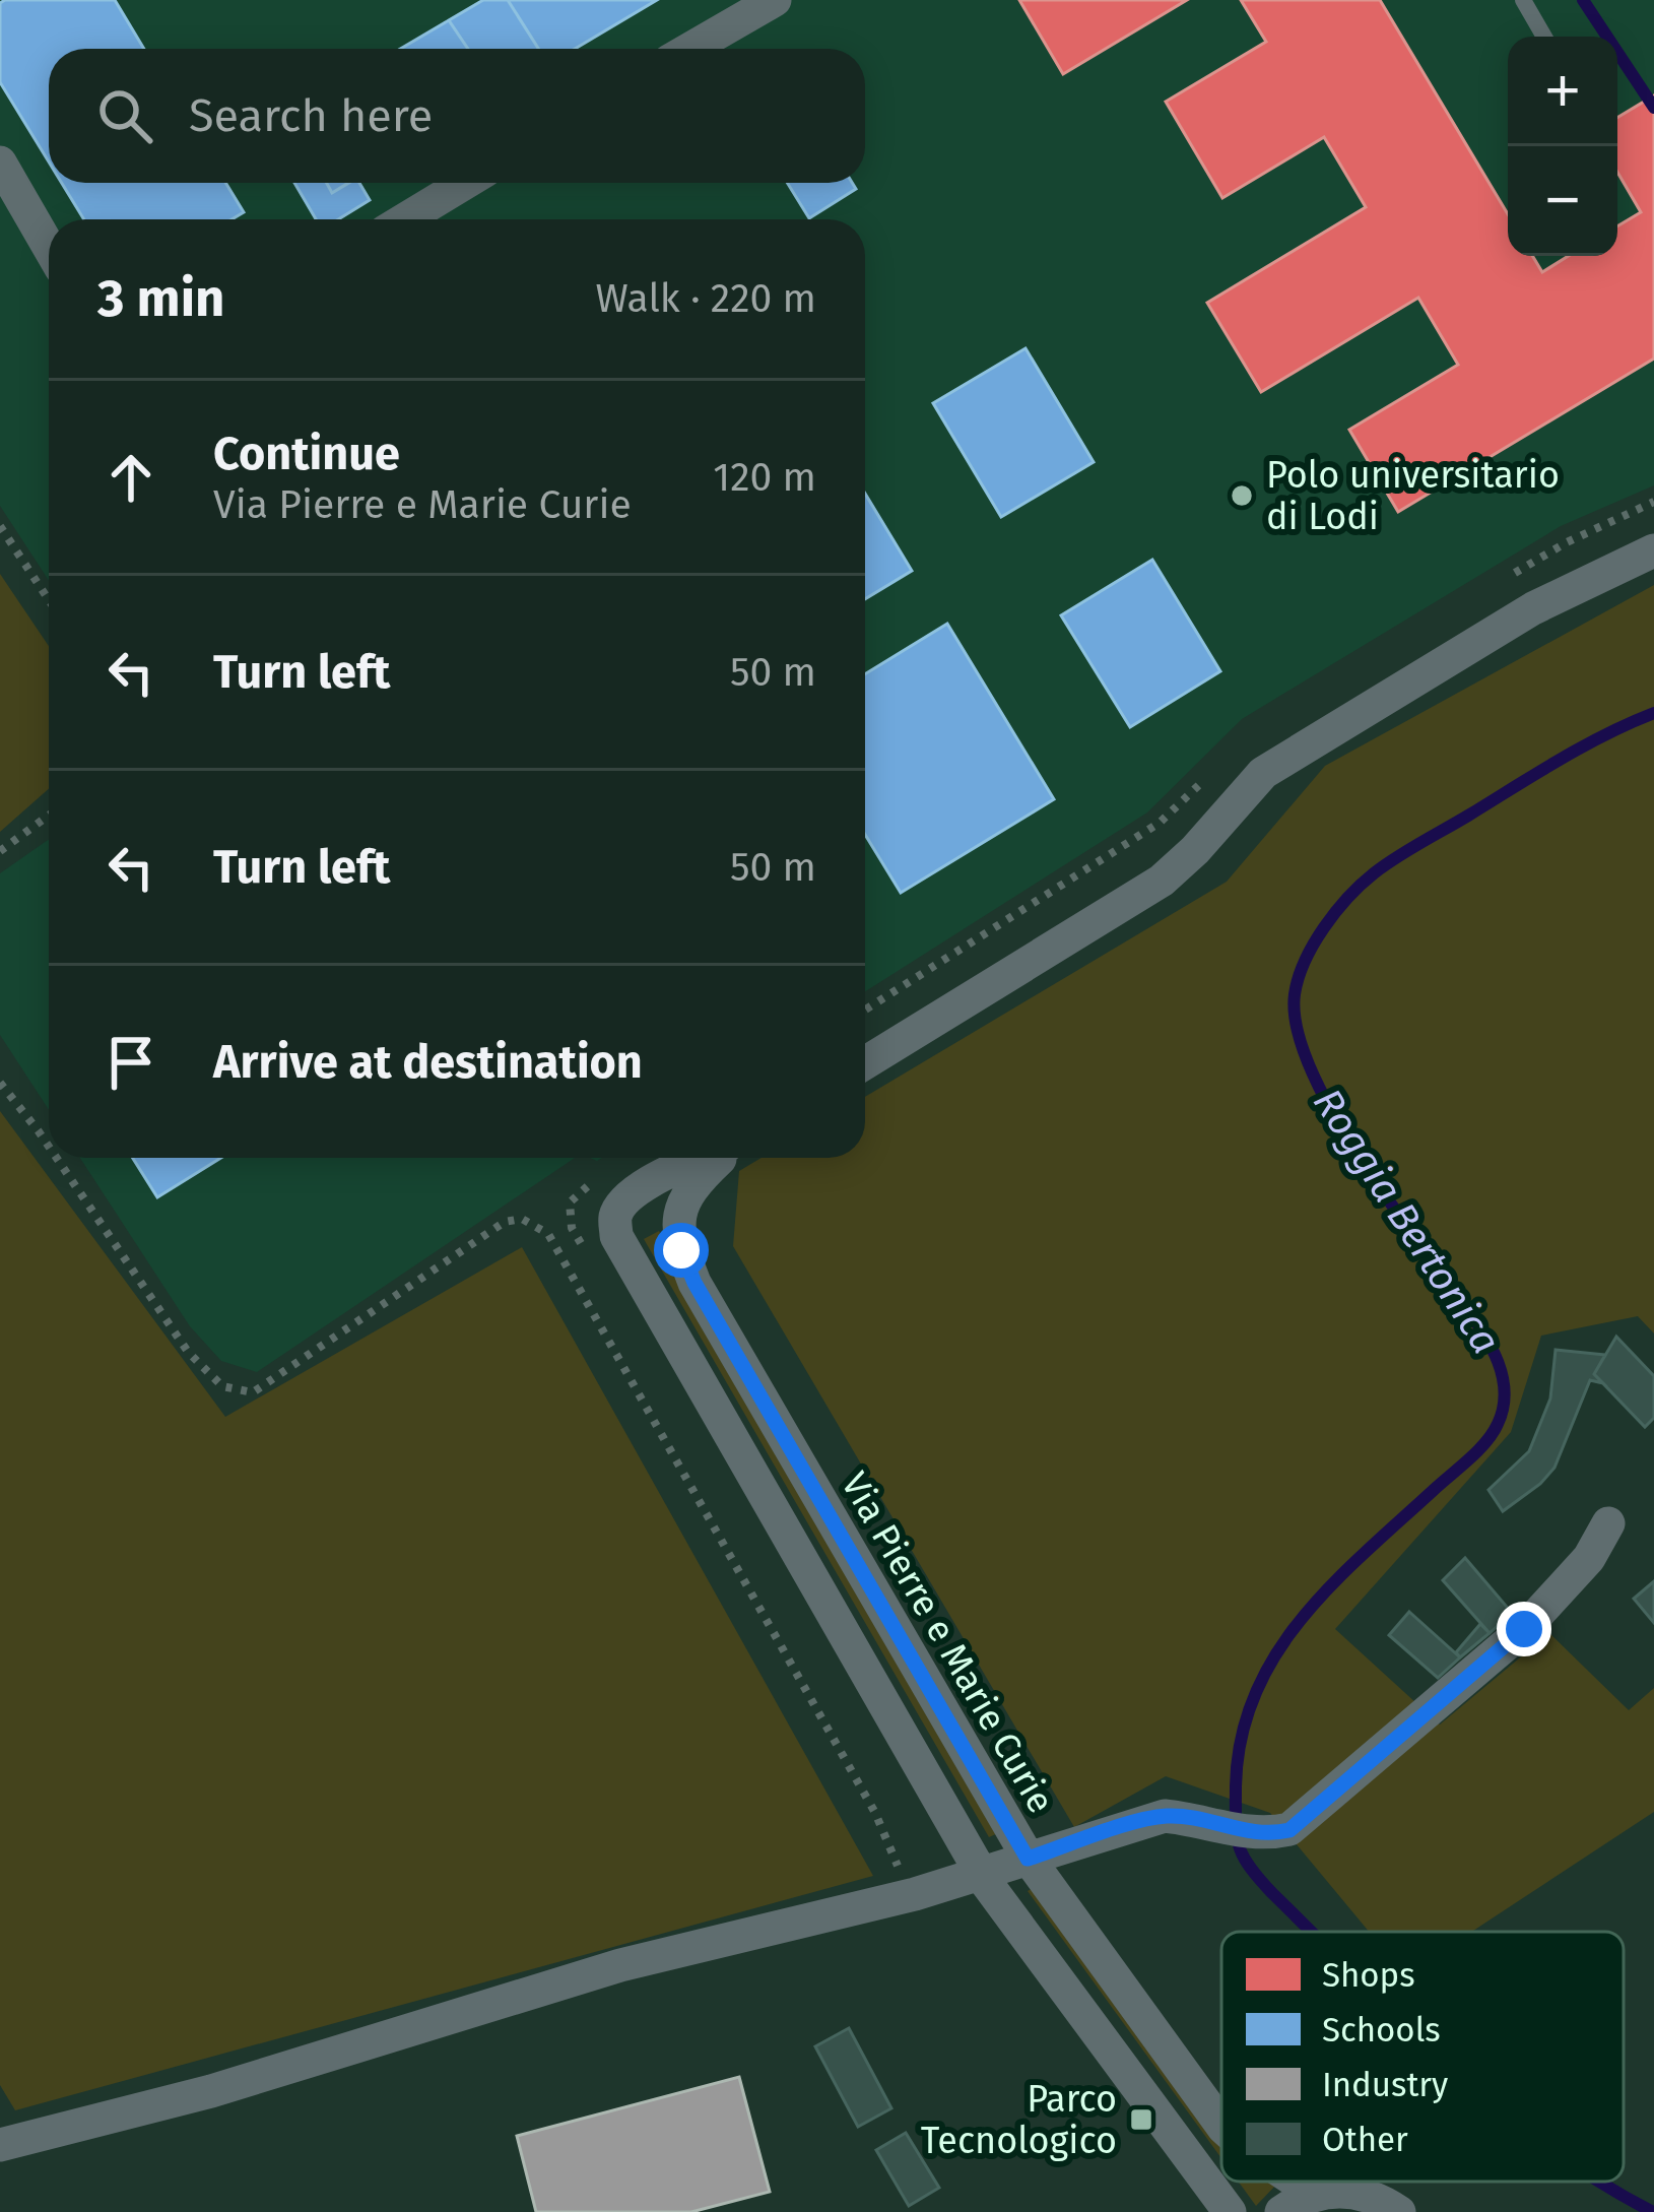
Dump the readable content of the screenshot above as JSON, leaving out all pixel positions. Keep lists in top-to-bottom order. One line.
{"streets":{"street":["Via Pierre e Marie Curie"]},"water":["Roggia Bertonica"],"places":{"other":["Polo universitario di Lodi"],"transit":["Parco Tecnologico"]},"legend":["Shops","Schools","Industry","Other"],"page":{"map_buttons":["+","−"],"search":"Search here","heading":["3 min","Walk · 220 m"],"list":[["Continue","Via Pierre e Marie Curie","120 m"],["Turn left","50 m"],["Turn left","50 m"],"Arrive at destination"]}}
